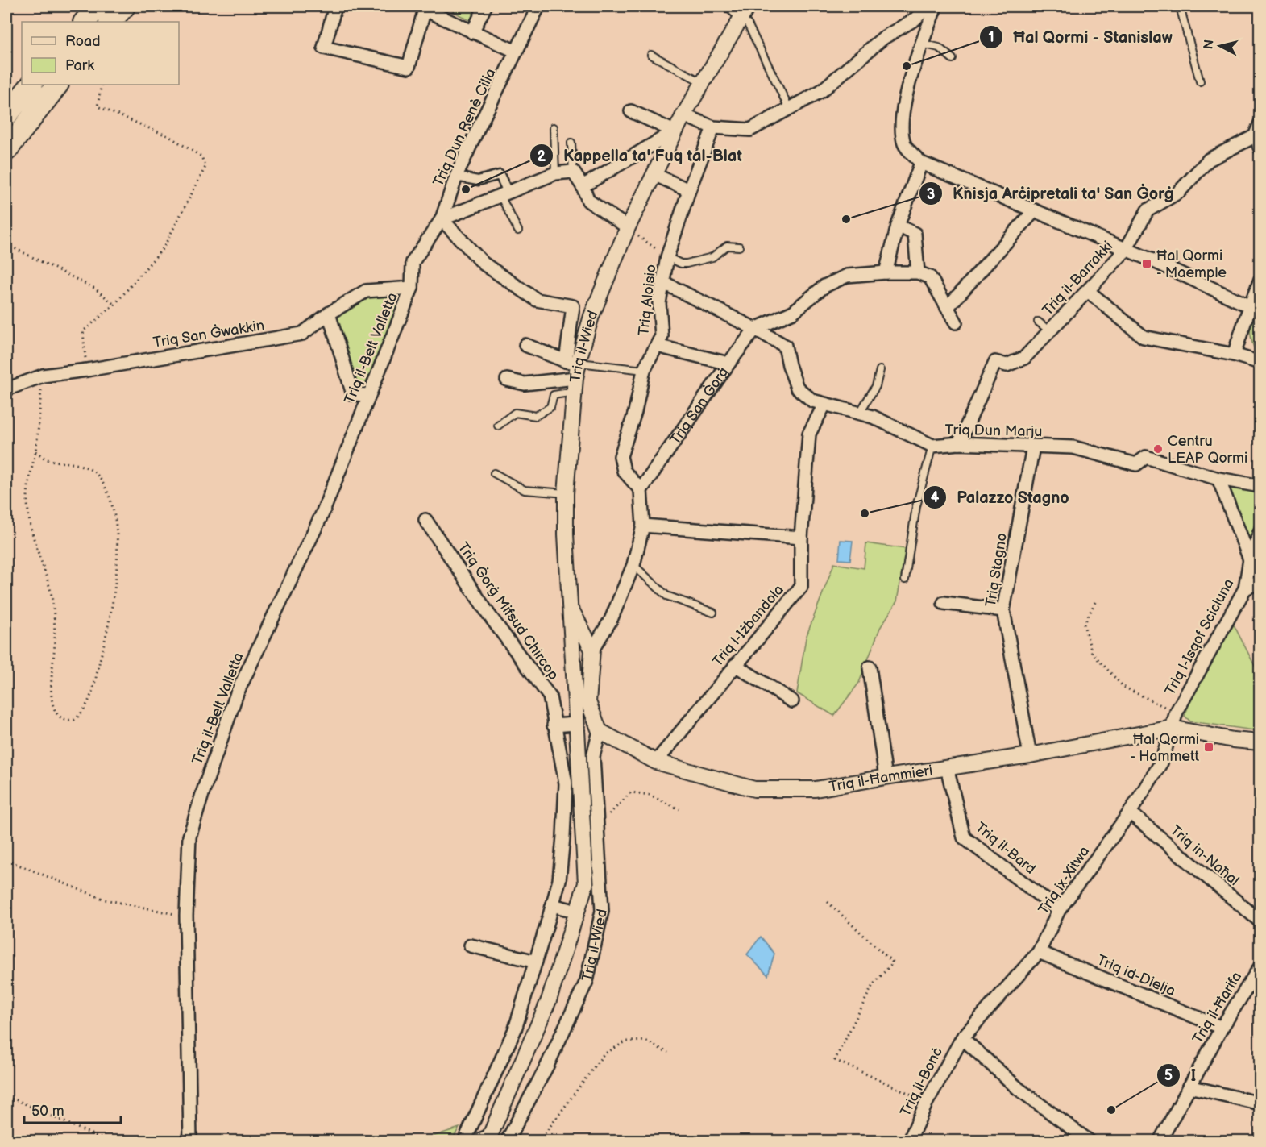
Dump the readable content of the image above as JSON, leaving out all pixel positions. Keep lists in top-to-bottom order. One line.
{"streets":{"street":["Triq Dun Renè Cilia","Triq il-Barrakki","Triq Aloisio","Triq San Ġwakkin","Triq il-Wied","Triq il-Belt Valletta","Triq San Ġorġ","Triq Dun Marju","Triq Stagno","Triq Ġorġ Mifsud Chircop","Triq l-Iżbandola","Triq l-Isqof Scicluna","Triq il-Ħammieri","Triq il-Bard","Triq in-Naħal","Triq ix-Xitwa","Triq id-Dielja","Triq il-Ħarifa","Triq il-Bonċ"]},"crossings":[["Triq Dun Renè Cilia","Triq San Ġwakkin"],["Triq Dun Renè Cilia","Triq il-Belt Valletta"],["Triq il-Barrakki","Triq Dun Marju"],["Triq Aloisio","Triq San Ġorġ"],["Triq Aloisio","Triq Dun Marju"],["Triq San Ġwakkin","Triq il-Belt Valletta"],["Triq il-Wied","Triq il-Ħammieri"],["Triq San Ġorġ","Triq Dun Marju"],["Triq Dun Marju","Triq Stagno"],["Triq Dun Marju","Triq l-Iżbandola"],["Triq Stagno","Triq il-Ħammieri"],["Triq l-Iżbandola","Triq il-Ħammieri"],["Triq l-Isqof Scicluna","Triq il-Ħammieri"],["Triq l-Isqof Scicluna","Triq ix-Xitwa"],["Triq il-Ħammieri","Triq il-Bard"],["Triq il-Ħammieri","Triq ix-Xitwa"],["Triq il-Bard","Triq ix-Xitwa"],["Triq in-Naħal","Triq ix-Xitwa"],["Triq ix-Xitwa","Triq id-Dielja"],["Triq ix-Xitwa","Triq il-Bonċ"],["Triq id-Dielja","Triq il-Ħarifa"]],"places":{"other":["Ħal Qormi - Stanislaw","Kappella ta' Fuq tal-Blat","Knisja Arċipretali ta' San Ġorġ","Centru LEAP Qormi","Palazzo Stagno","I"],"transit":["Ħal Qormi - Maemple","Ħal Qormi - Hammett"]},"legend":["Road","Park"],"scale_bar":"50 m","north":"left"}
